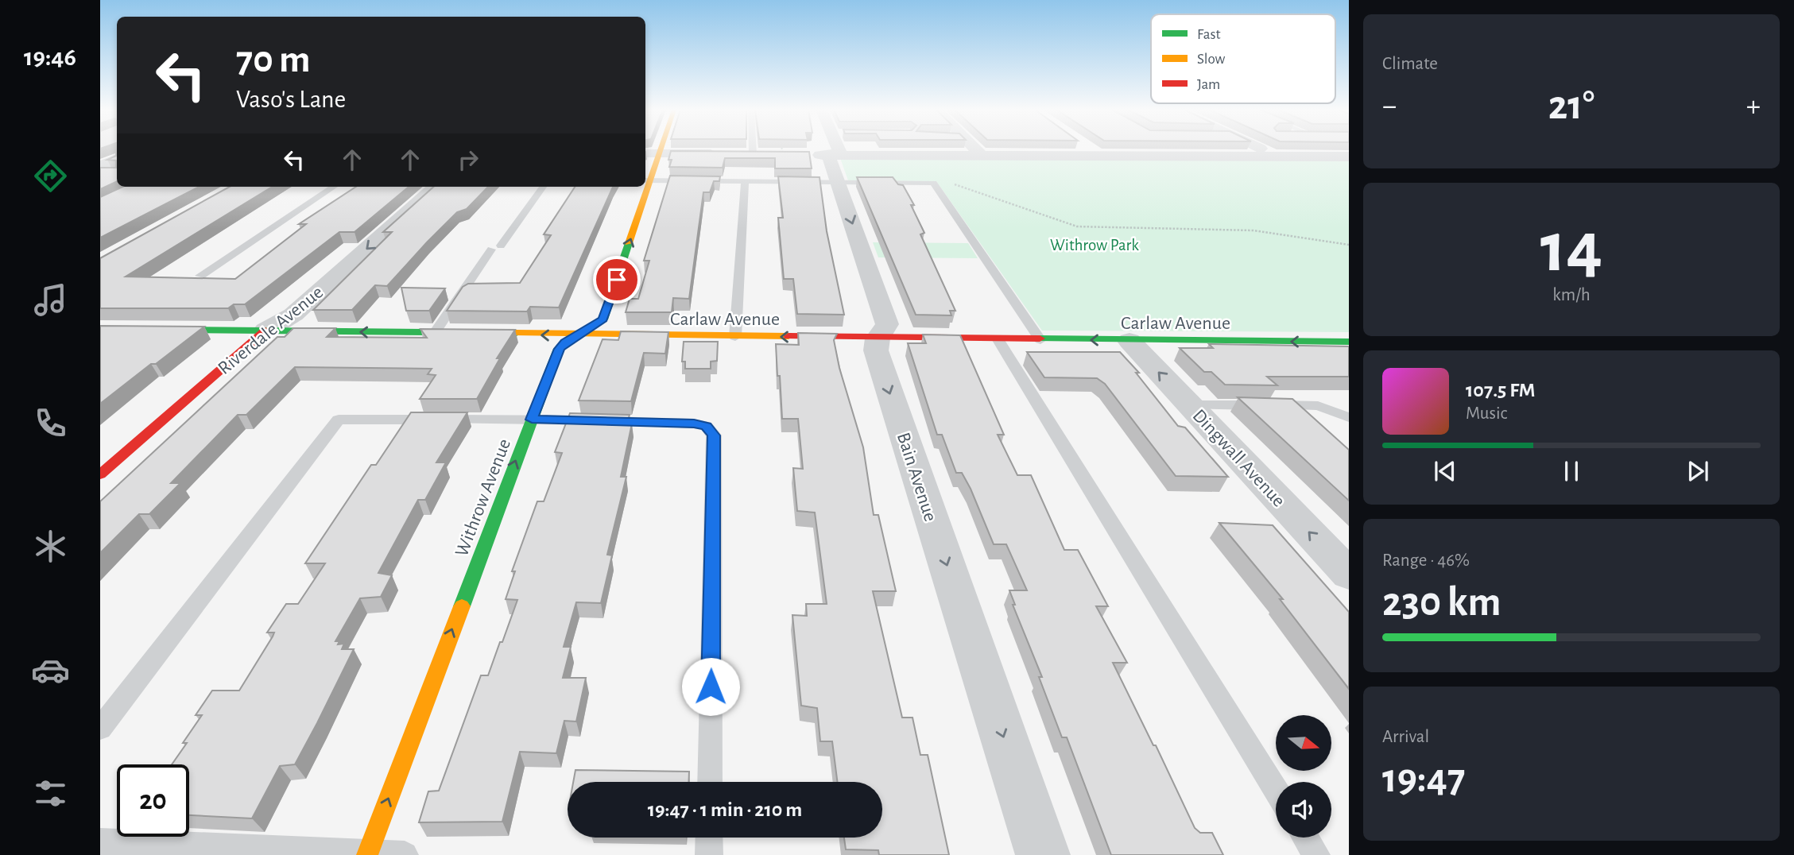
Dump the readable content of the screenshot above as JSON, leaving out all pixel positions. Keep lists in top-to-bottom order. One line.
{"streets":{"street":["Carlaw Avenue","Riverdale Avenue","Dingwall Avenue","Bain Avenue","Withrow Avenue"]},"crossings":[["Carlaw Avenue","Riverdale Avenue"],["Carlaw Avenue","Dingwall Avenue"],["Carlaw Avenue","Bain Avenue"],["Carlaw Avenue","Withrow Avenue"]],"one_way":["Carlaw Avenue","Riverdale Avenue","Dingwall Avenue","Bain Avenue","Withrow Avenue"],"parks":["Withrow Park"],"legend":["Fast","Slow","Jam"],"north":"right","page":{"tabs":"19:46","tile":["Climate",["14","km/h"],["Range · 46%","230 km"],["Arrival","19:47"]],"turn":["70 m","Vaso's Lane"],"heat":["−","21°","+"],"song":["107.5 FM","Music"],"limit":"20","trip":"19:47 · 1 min · 210 m"}}
